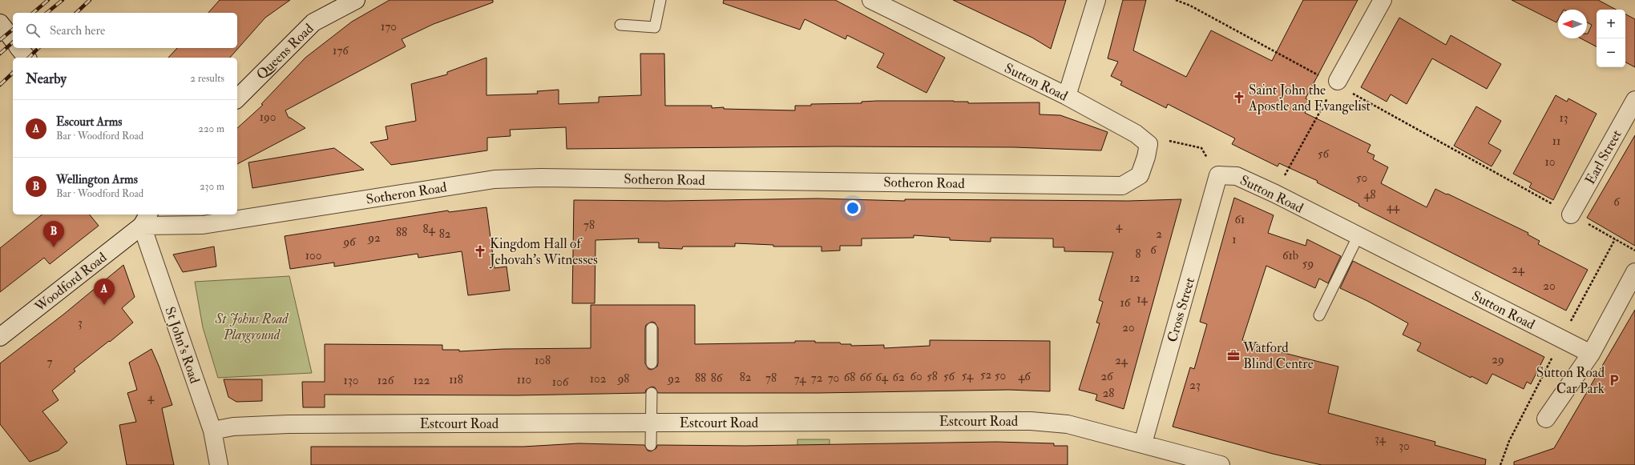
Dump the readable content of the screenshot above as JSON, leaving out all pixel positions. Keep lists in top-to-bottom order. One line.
{"streets":{"street":["Queens Road","Sutton Road","Earl Street","Sotheron Road","Woodford Road","Cross Street","St John's Road","Estcourt Road"]},"crossings":[["Sutton Road","Sotheron Road"],["Sutton Road","Cross Street"],["Sotheron Road","Woodford Road"],["Sotheron Road","St John's Road"],["Woodford Road","St John's Road"],["Cross Street","Estcourt Road"],["St John's Road","Estcourt Road"]],"parks":["St Johns Road Playground"],"places":{"church":["Saint John the Apostle and Evangelist","Kingdom Hall of Jehovah's Witnesses"],"office":["Watford Blind Centre"],"parking":["Sutton Road Car Park"]},"house_numbers":["170","176","190","13","11","56","10","50","48","6","44","61","78","4","84","88","82","2","92","1","96","6","8","100","61b","59","24","12","20","14","16","3","20","29","108","24","7","52","54","50","60","58","56","46","26","82","68","66","64","62","88","86","78","72","70","102","98","92","74","118","110","130","126","122","106","23","28","4","34","30"],"north":"left","page":{"map_buttons":["+","−"],"search":"Search here","heading":["Nearby","2 results"],"list":[{"mark":"A","name":"Escourt Arms","note":"Bar · Woodford Road","value":"220 m"},{"mark":"B","name":"Wellington Arms","note":"Bar · Woodford Road","value":"230 m"}],"pins":["B","A"]}}
